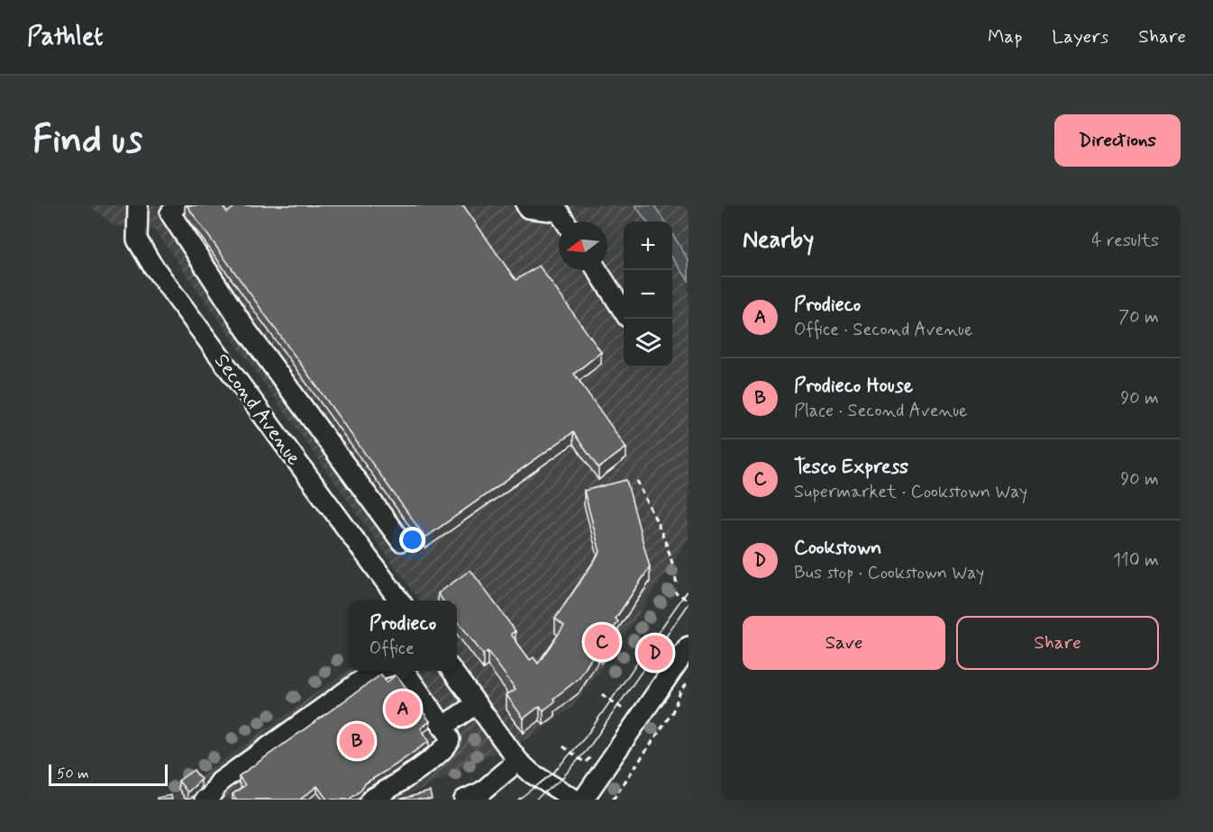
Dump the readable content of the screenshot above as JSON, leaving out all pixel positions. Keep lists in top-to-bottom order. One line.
{"streets":{"street":["Second Avenue"]},"scale_bar":"50 m","north":"left","page":{"header":"Pathlet","nav":["Map","Layers","Share"],"buttons":["Directions",["Save","Share"]],"title":"Find us","heading":["Nearby","4 results"],"map_buttons":["+","−"],"list":[{"mark":"A","name":"Prodieco","note":"Office · Second Avenue","value":"70 m"},{"mark":"B","name":"Prodieco House","note":"Place · Second Avenue","value":"90 m"},{"mark":"C","name":"Tesco Express","note":"Supermarket · Cookstown Way","value":"90 m"},{"mark":"D","name":"Cookstown","note":"Bus stop · Cookstown Way","value":"110 m"}],"popup":["Prodieco","Office"],"pins":["C","D","A","B"],"scale":"50 m"}}
